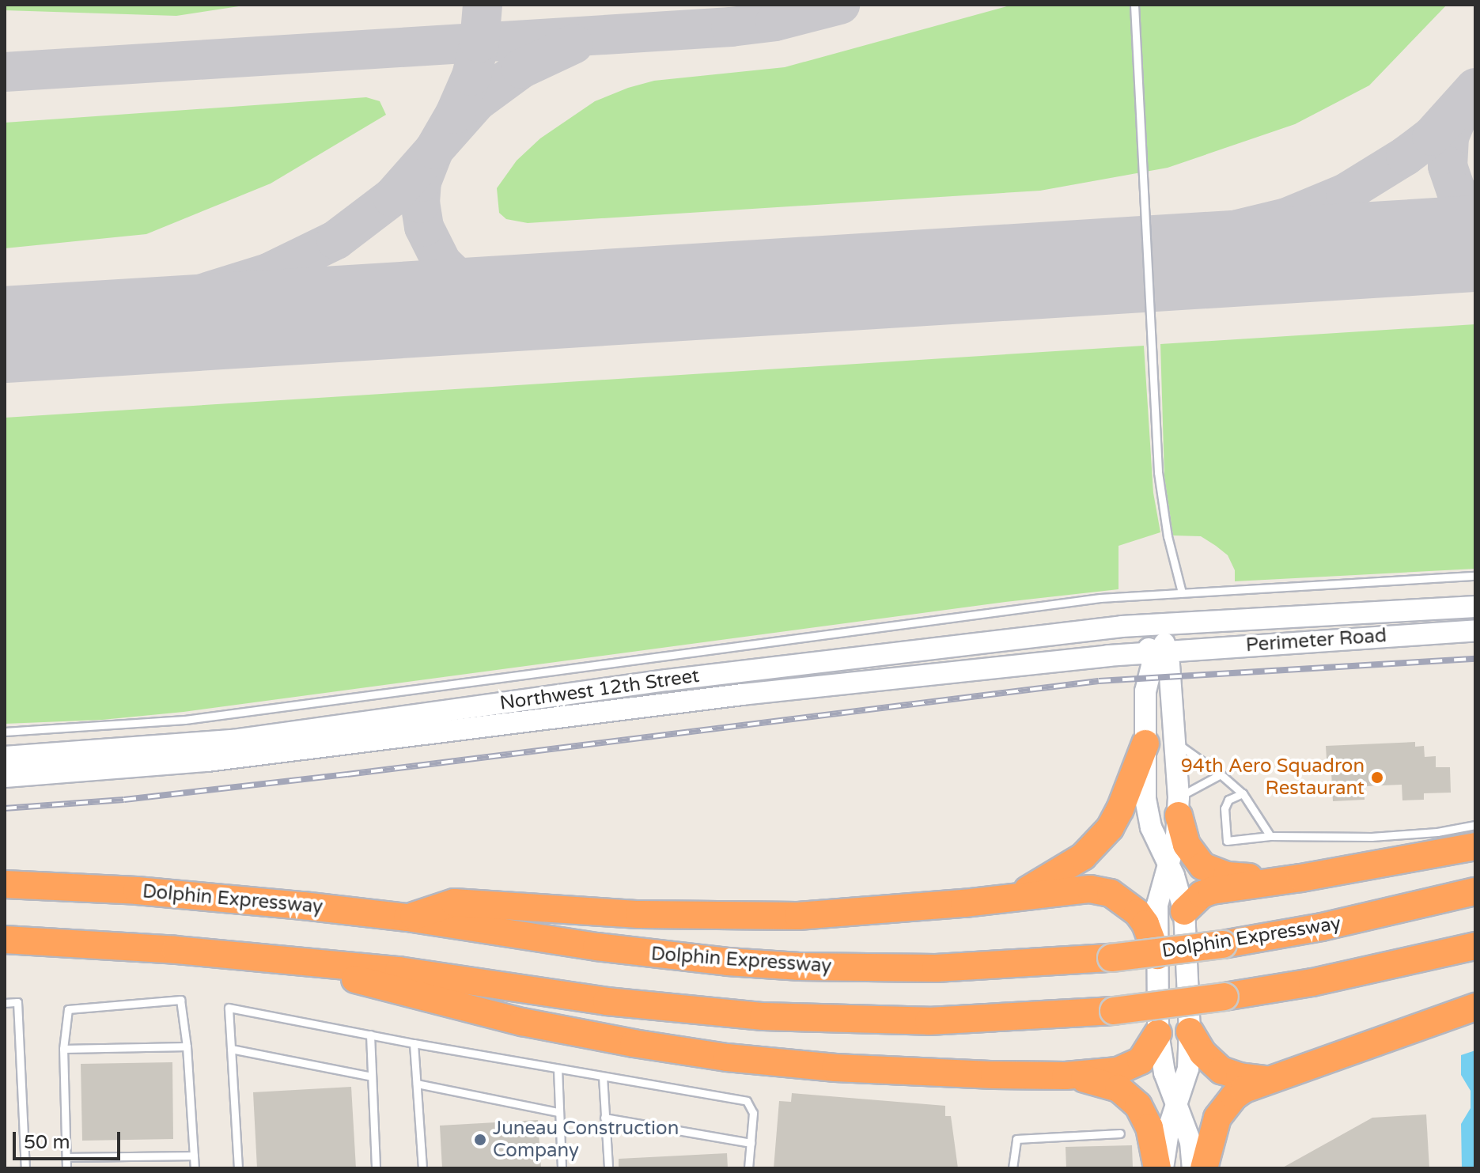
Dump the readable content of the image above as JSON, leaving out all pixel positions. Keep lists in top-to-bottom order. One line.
{"streets":{"highway":["Dolphin Expressway"],"main road":["Perimeter Road","Northwest 12th Street"]},"crossings":[["Perimeter Road","Northwest 12th Street"]],"places":["94th Aero Squadron Restaurant","Juneau Construction Company"],"scale_bar":"50 m"}
